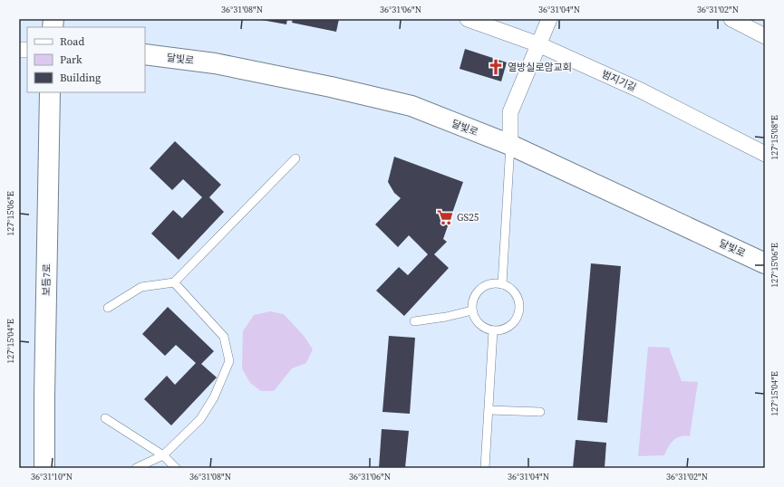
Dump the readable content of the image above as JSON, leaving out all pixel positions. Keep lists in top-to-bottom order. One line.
{"streets":{"street":["달빛로","범지기길","보듬7로"]},"places":{"church":["열방실로암교회"],"supermarket":["GS25"]},"legend":["Road","Park","Building"],"coordinates":["36°31'08\"N","36°31'06\"N","36°31'04\"N","36°31'02\"N","127°15'08\"E","127°15'06\"E","127°15'04\"E","36°31'10\"N"]}
